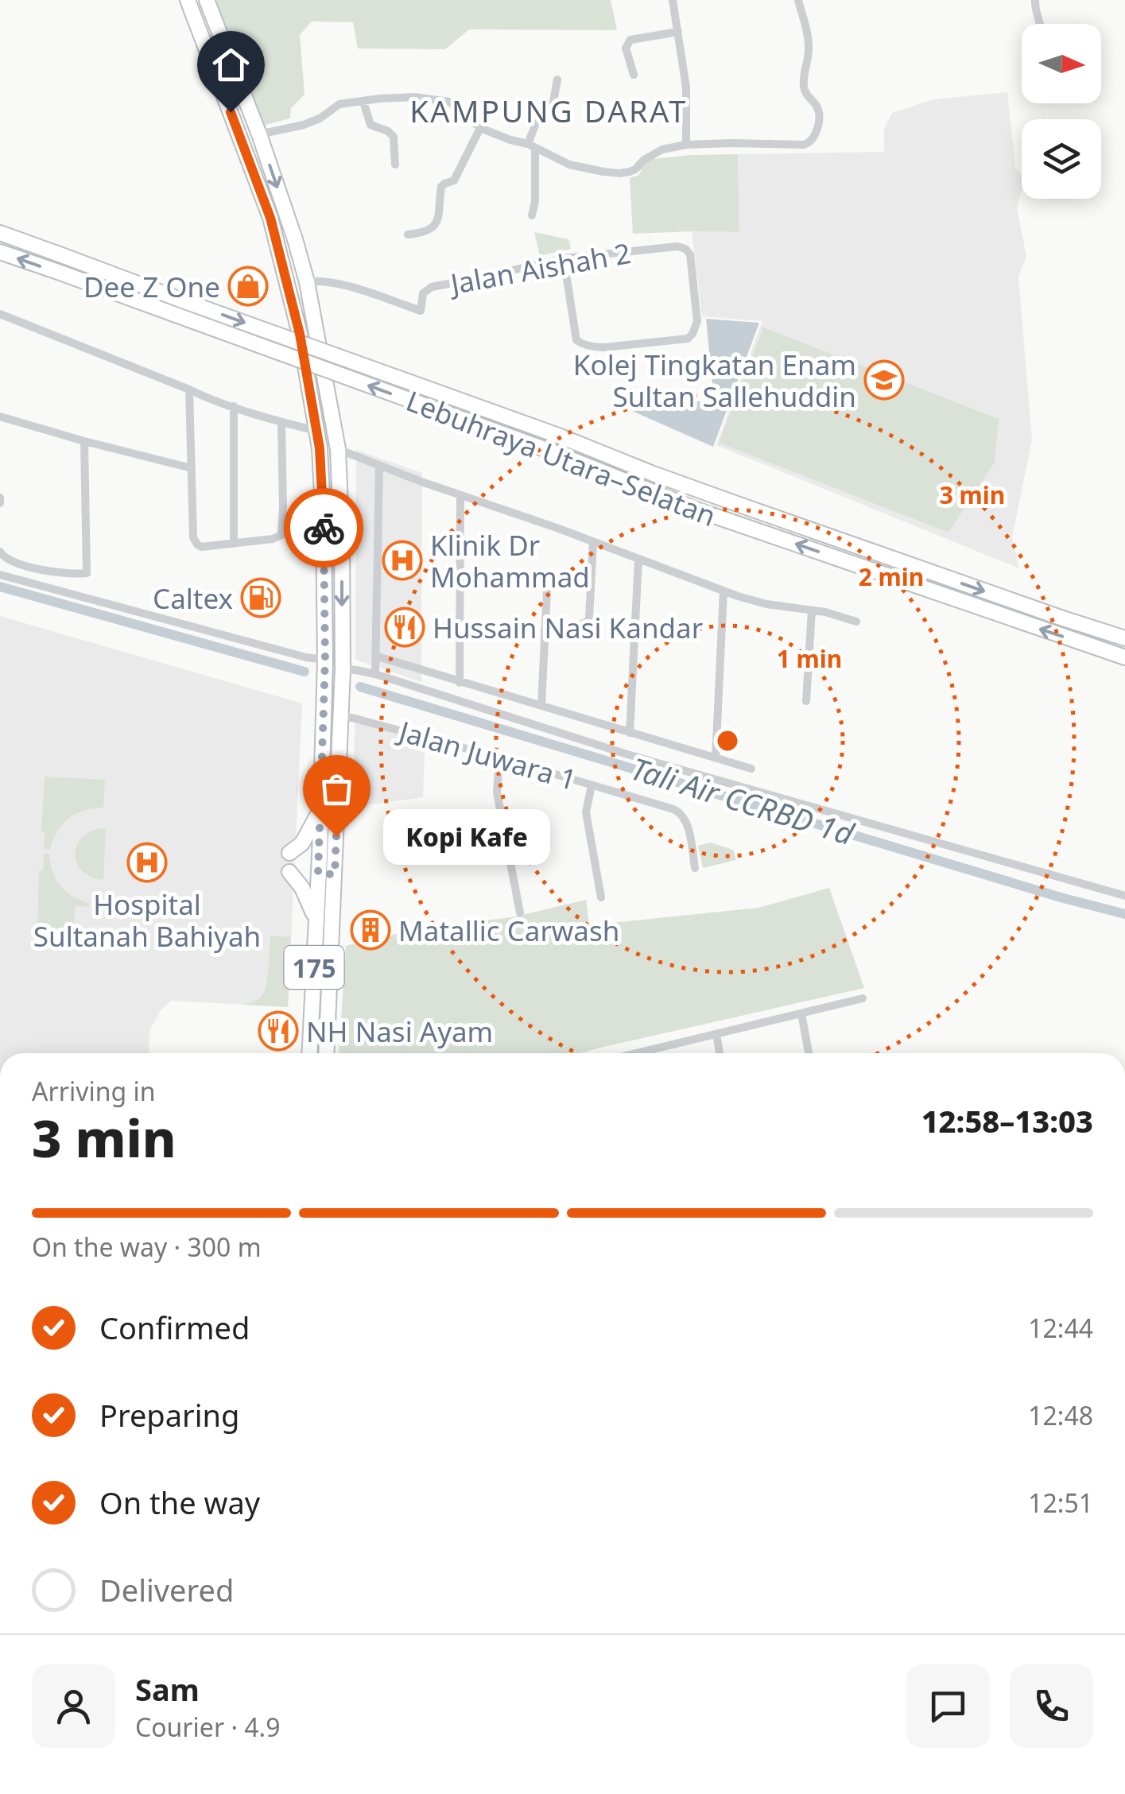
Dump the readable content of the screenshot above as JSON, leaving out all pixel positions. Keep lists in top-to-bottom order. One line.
{"streets":{"highway":["Lebuhraya Utara–Selatan","175"],"street":["Jalan Aishah 2","Jalan Juwara 1"]},"crossings":[["Jalan Aishah 2","175"],["Jalan Juwara 1","175"]],"districts":["KAMPUNG DARAT"],"water":["Tali Air CCRBD 1d"],"places":{"shop":["Dee Z One"],"school or university":["Kolej Tingkatan Enam Sultan Sallehuddin"],"hospital":["Klinik Dr Mohammad","Hospital Sultanah Bahiyah"],"fuel station":["Caltex"],"restaurant":["Hussain Nasi Kandar","NH Nasi Ayam"],"other":["Kopi Kafe"],"building":["Matallic Carwash"]},"north":"right","page":{"bubble":"Kopi Kafe","heading":["3 min","Arriving in","12:58–13:03"],"panel":["Sam","Courier · 4.9"],"bar":"On the way · 300 m","list":[["Confirmed","12:44"],["Preparing","12:48"],["On the way","12:51"],"Delivered"]},"rings":["3 min","2 min","1 min"]}
